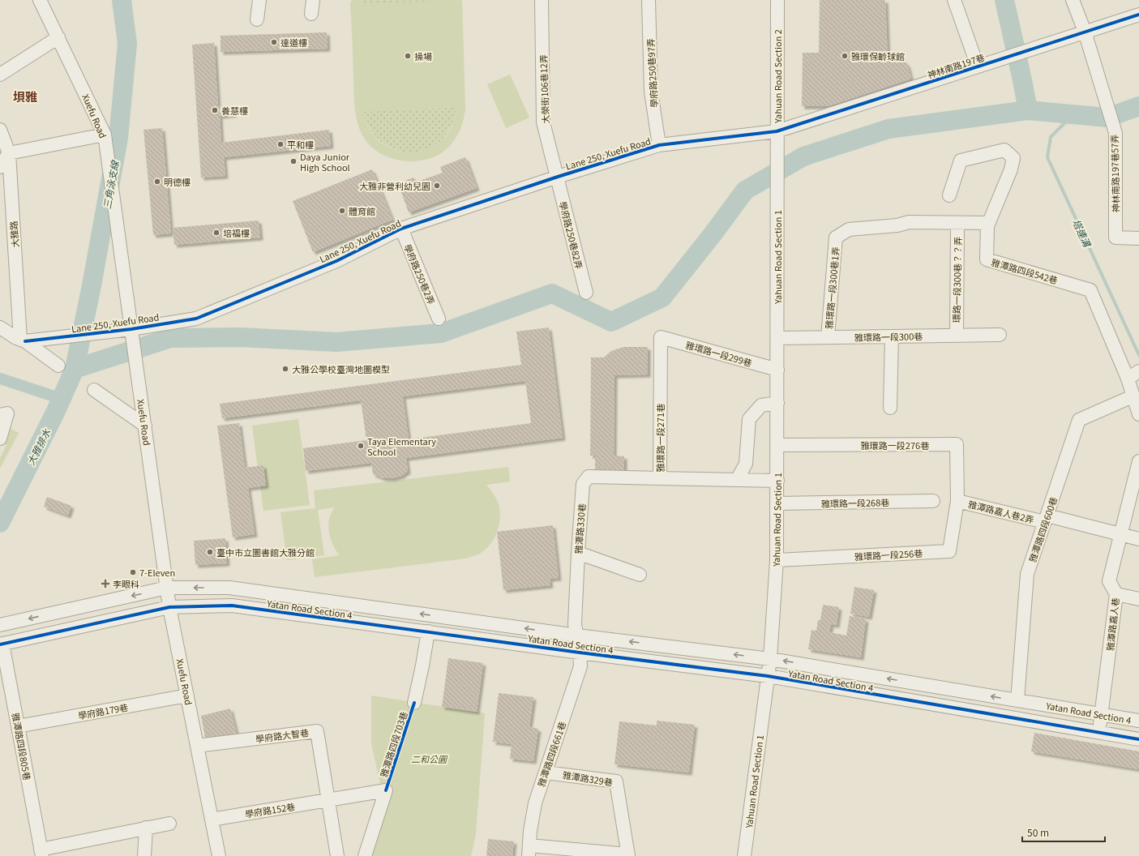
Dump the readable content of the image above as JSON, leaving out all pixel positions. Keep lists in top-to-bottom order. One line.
{"streets":{"street":["神林南路197巷","學府路250巷97弄","Yahuan Road Section 2","大榮街106巷12弄","Xuefu Road","Lane 250, Xuefu Road","神林南路197巷57弄","大雅路","學府路250巷82弄","Yahuan Road Section 1","雅潭路四段542巷","學府路250巷2弄","環路一段300巷？？弄","雅環路一段300巷1弄","雅環路一段300巷","雅環路一段299巷","雅環路一段271巷","雅環路一段276巷","雅環路一段268巷","雅潭路嘉人巷2弄","雅潭路330巷","雅潭路四段600巷","雅環路一段256巷","Yatan Road Section 4","雅潭路嘉人巷","學府路179巷","學府路大智巷","雅潭路四段703巷","雅潭路四段805巷","雅潭路四段661巷","雅潭路329巷","學府路152巷"]},"crossings":[["神林南路197巷","Yahuan Road Section 2"],["神林南路197巷","Lane 250, Xuefu Road"],["神林南路197巷","神林南路197巷57弄"],["學府路250巷97弄","Lane 250, Xuefu Road"],["Yahuan Road Section 2","Lane 250, Xuefu Road"],["Yahuan Road Section 2","Yahuan Road Section 1"],["大榮街106巷12弄","Lane 250, Xuefu Road"],["大榮街106巷12弄","學府路250巷82弄"],["Xuefu Road","Lane 250, Xuefu Road"],["Xuefu Road","Yatan Road Section 4"],["Xuefu Road","學府路179巷"],["Xuefu Road","學府路大智巷"],["Xuefu Road","學府路152巷"],["Lane 250, Xuefu Road","大雅路"],["Lane 250, Xuefu Road","學府路250巷82弄"],["Lane 250, Xuefu Road","學府路250巷2弄"],["Yahuan Road Section 1","雅環路一段300巷"],["Yahuan Road Section 1","雅環路一段299巷"],["Yahuan Road Section 1","雅環路一段271巷"],["Yahuan Road Section 1","雅環路一段276巷"],["Yahuan Road Section 1","雅環路一段268巷"],["Yahuan Road Section 1","雅環路一段256巷"],["Yahuan Road Section 1","Yatan Road Section 4"],["雅潭路四段542巷","雅環路一段300巷1弄"],["雅潭路四段542巷","雅潭路四段600巷"],["環路一段300巷？？弄","雅環路一段300巷1弄"],["環路一段300巷？？弄","雅環路一段300巷"],["雅環路一段300巷1弄","雅環路一段300巷"],["雅環路一段299巷","雅環路一段271巷"],["雅環路一段271巷","雅潭路330巷"],["雅環路一段276巷","雅潭路嘉人巷2弄"],["雅環路一段276巷","雅環路一段256巷"],["雅潭路嘉人巷2弄","雅潭路四段600巷"],["雅潭路嘉人巷2弄","雅環路一段256巷"],["雅潭路嘉人巷2弄","雅潭路嘉人巷"],["雅潭路330巷","Yatan Road Section 4"],["雅潭路330巷","雅潭路四段661巷"],["雅潭路四段600巷","Yatan Road Section 4"],["Yatan Road Section 4","雅潭路嘉人巷"],["Yatan Road Section 4","雅潭路四段703巷"],["Yatan Road Section 4","雅潭路四段805巷"],["Yatan Road Section 4","雅潭路四段661巷"],["學府路179巷","雅潭路四段805巷"],["學府路大智巷","雅潭路四段703巷"],["學府路大智巷","學府路152巷"],["雅潭路四段703巷","學府路152巷"],["雅潭路四段661巷","雅潭路329巷"]],"districts":["垻雅"],"water":["三角泳支線","塔連溝","大雅排水"],"parks":["二和公園"],"places":{"other":["達道樓","操場","雅環保齡球館","養慧樓","平和樓","Daya Junior High School","明德樓","大雅非營利幼兒園","體育館","培福樓","大雅公學校臺灣地圖模型","Taya Elementary School","臺中市立圖書館大雅分館","7-Eleven"],"health":["李眼科"]},"scale_bar":"50 m"}
